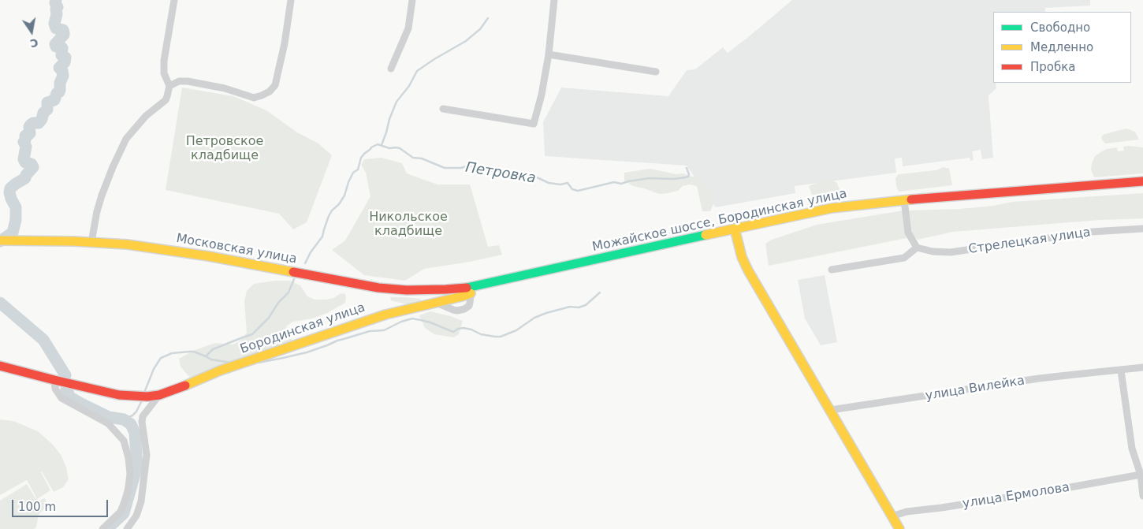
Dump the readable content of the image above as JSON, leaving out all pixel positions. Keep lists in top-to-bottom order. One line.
{"streets":{"main road":["Можайское шоссе, Бородинская улица","Московская улица","Бородинская улица"],"street":["Стрелецкая улица","улица Вилейка","улица Ермолова"]},"crossings":[["Можайское шоссе, Бородинская улица","Московская улица"],["Можайское шоссе, Бородинская улица","Бородинская улица"]],"water":["Петровка"],"parks":["Петровское кладбище","Никольское кладбище"],"legend":["Свободно","Медленно","Пробка"],"scale_bar":"100 m","north":"bottom"}
